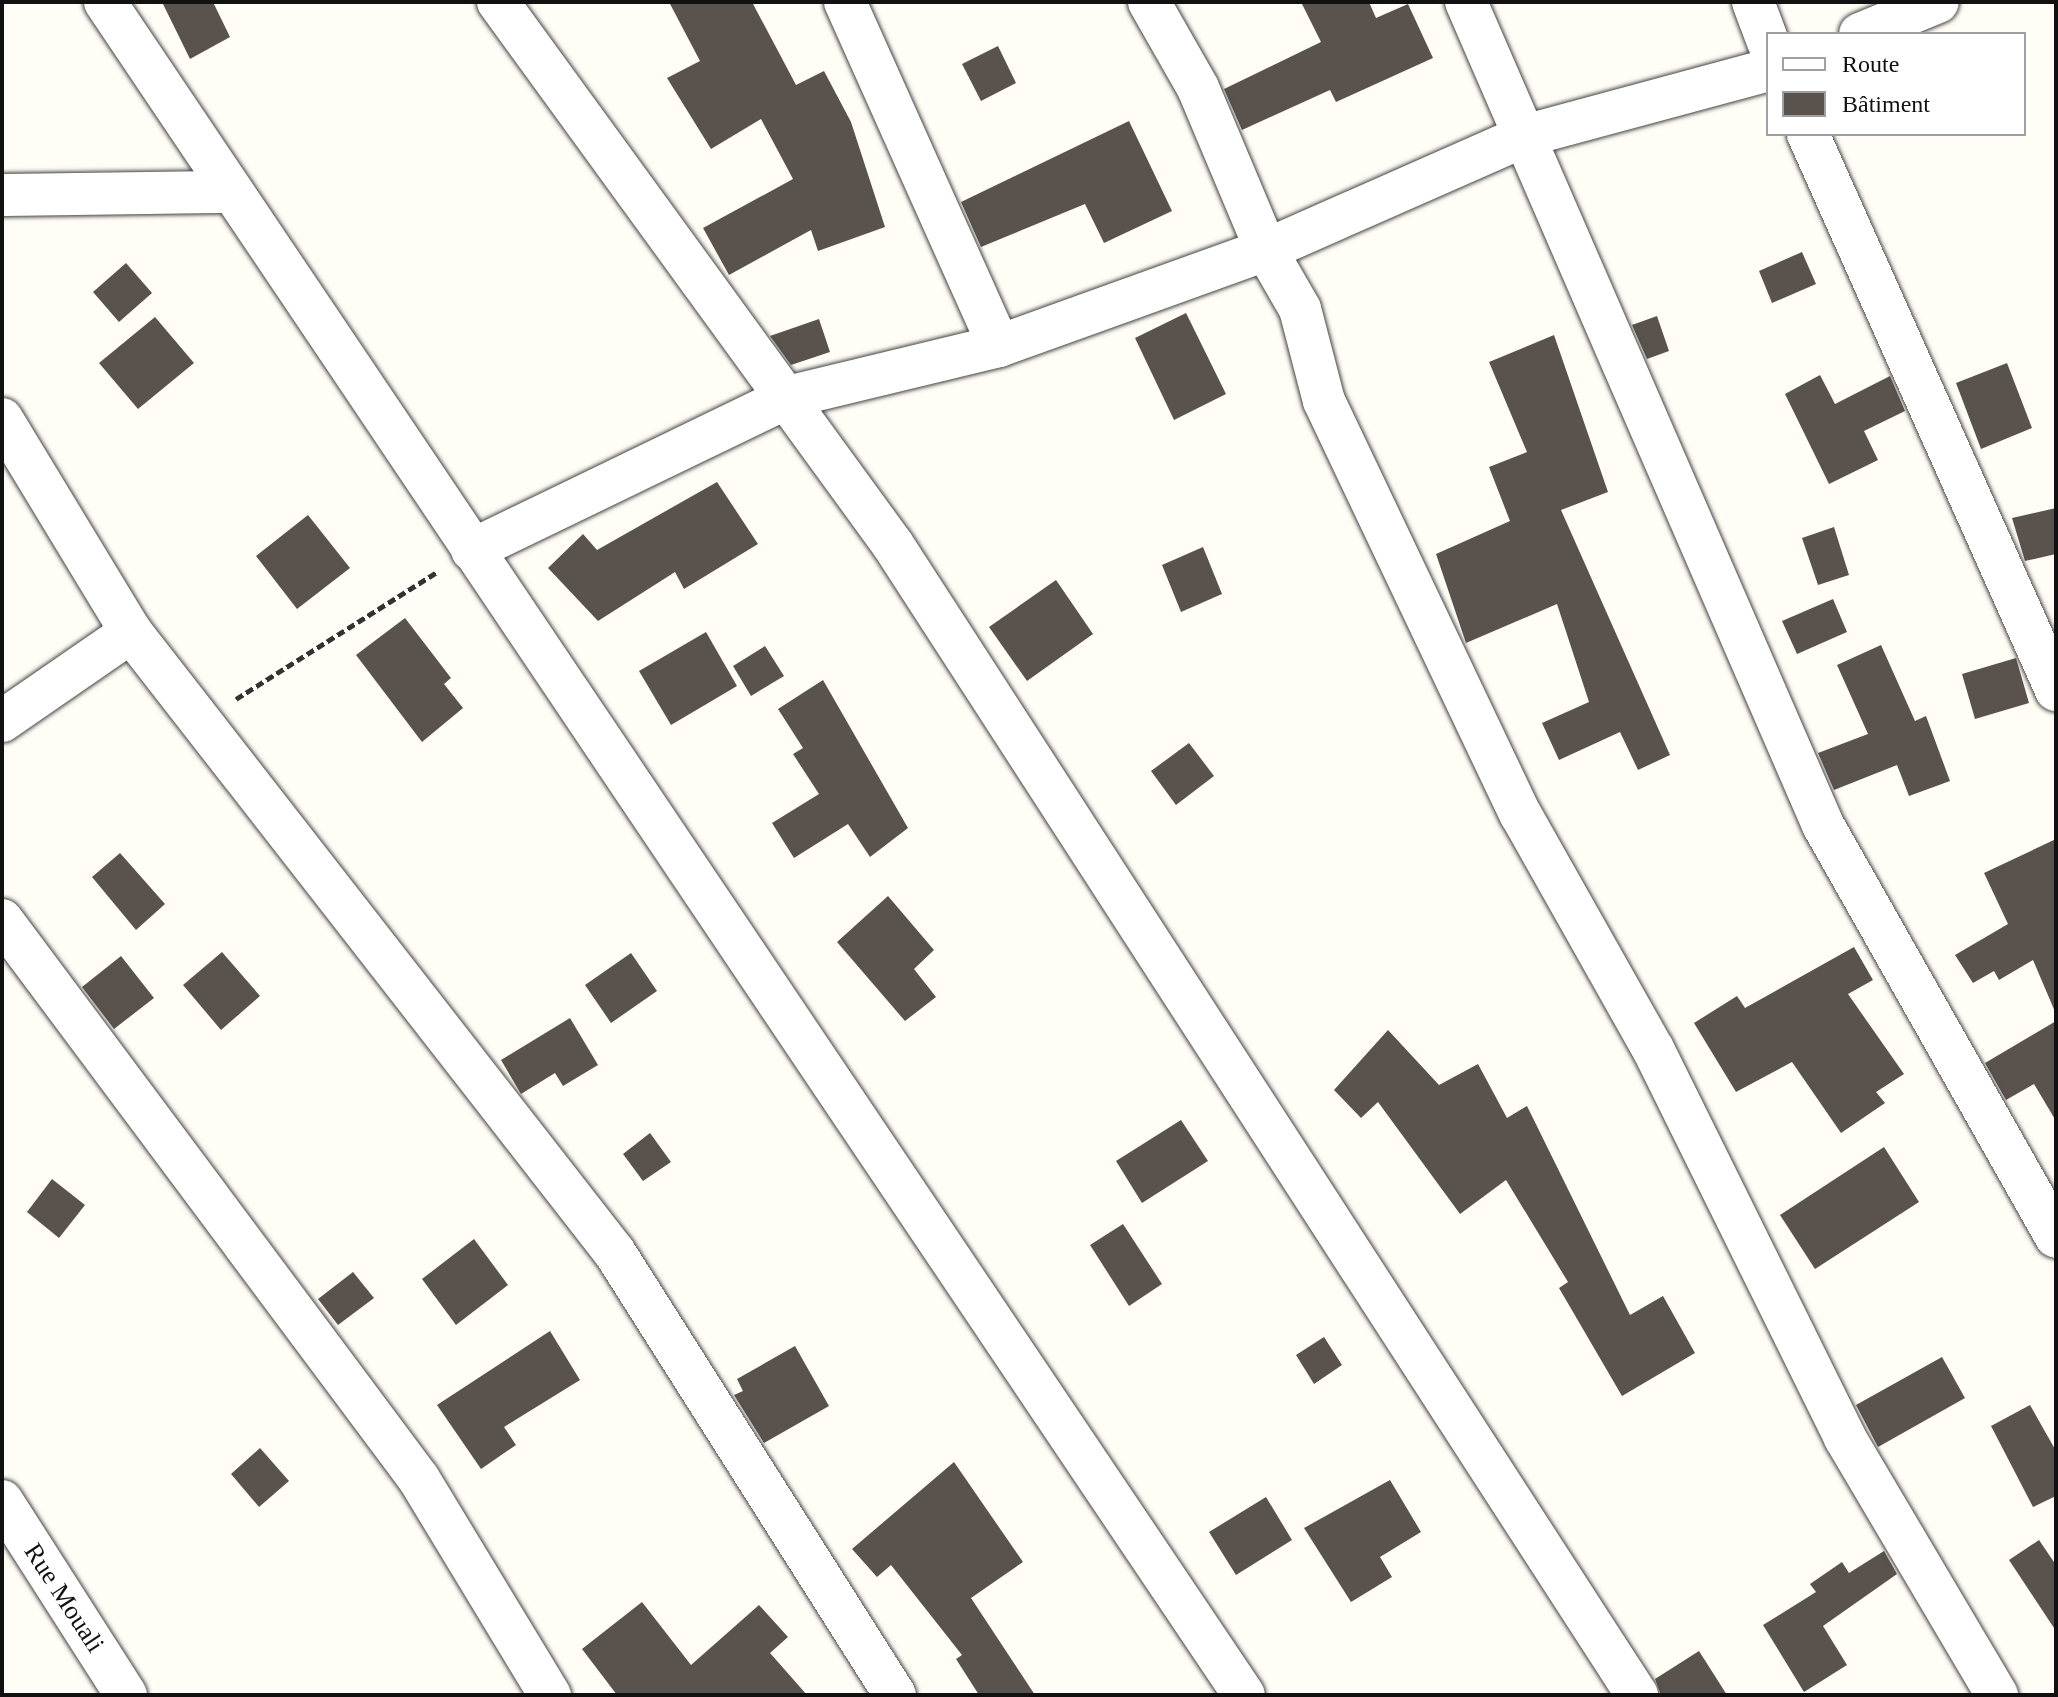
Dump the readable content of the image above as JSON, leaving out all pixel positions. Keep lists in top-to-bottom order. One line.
{"streets":{"street":["Rue Mouali"]},"legend":["Route","Bâtiment"]}
